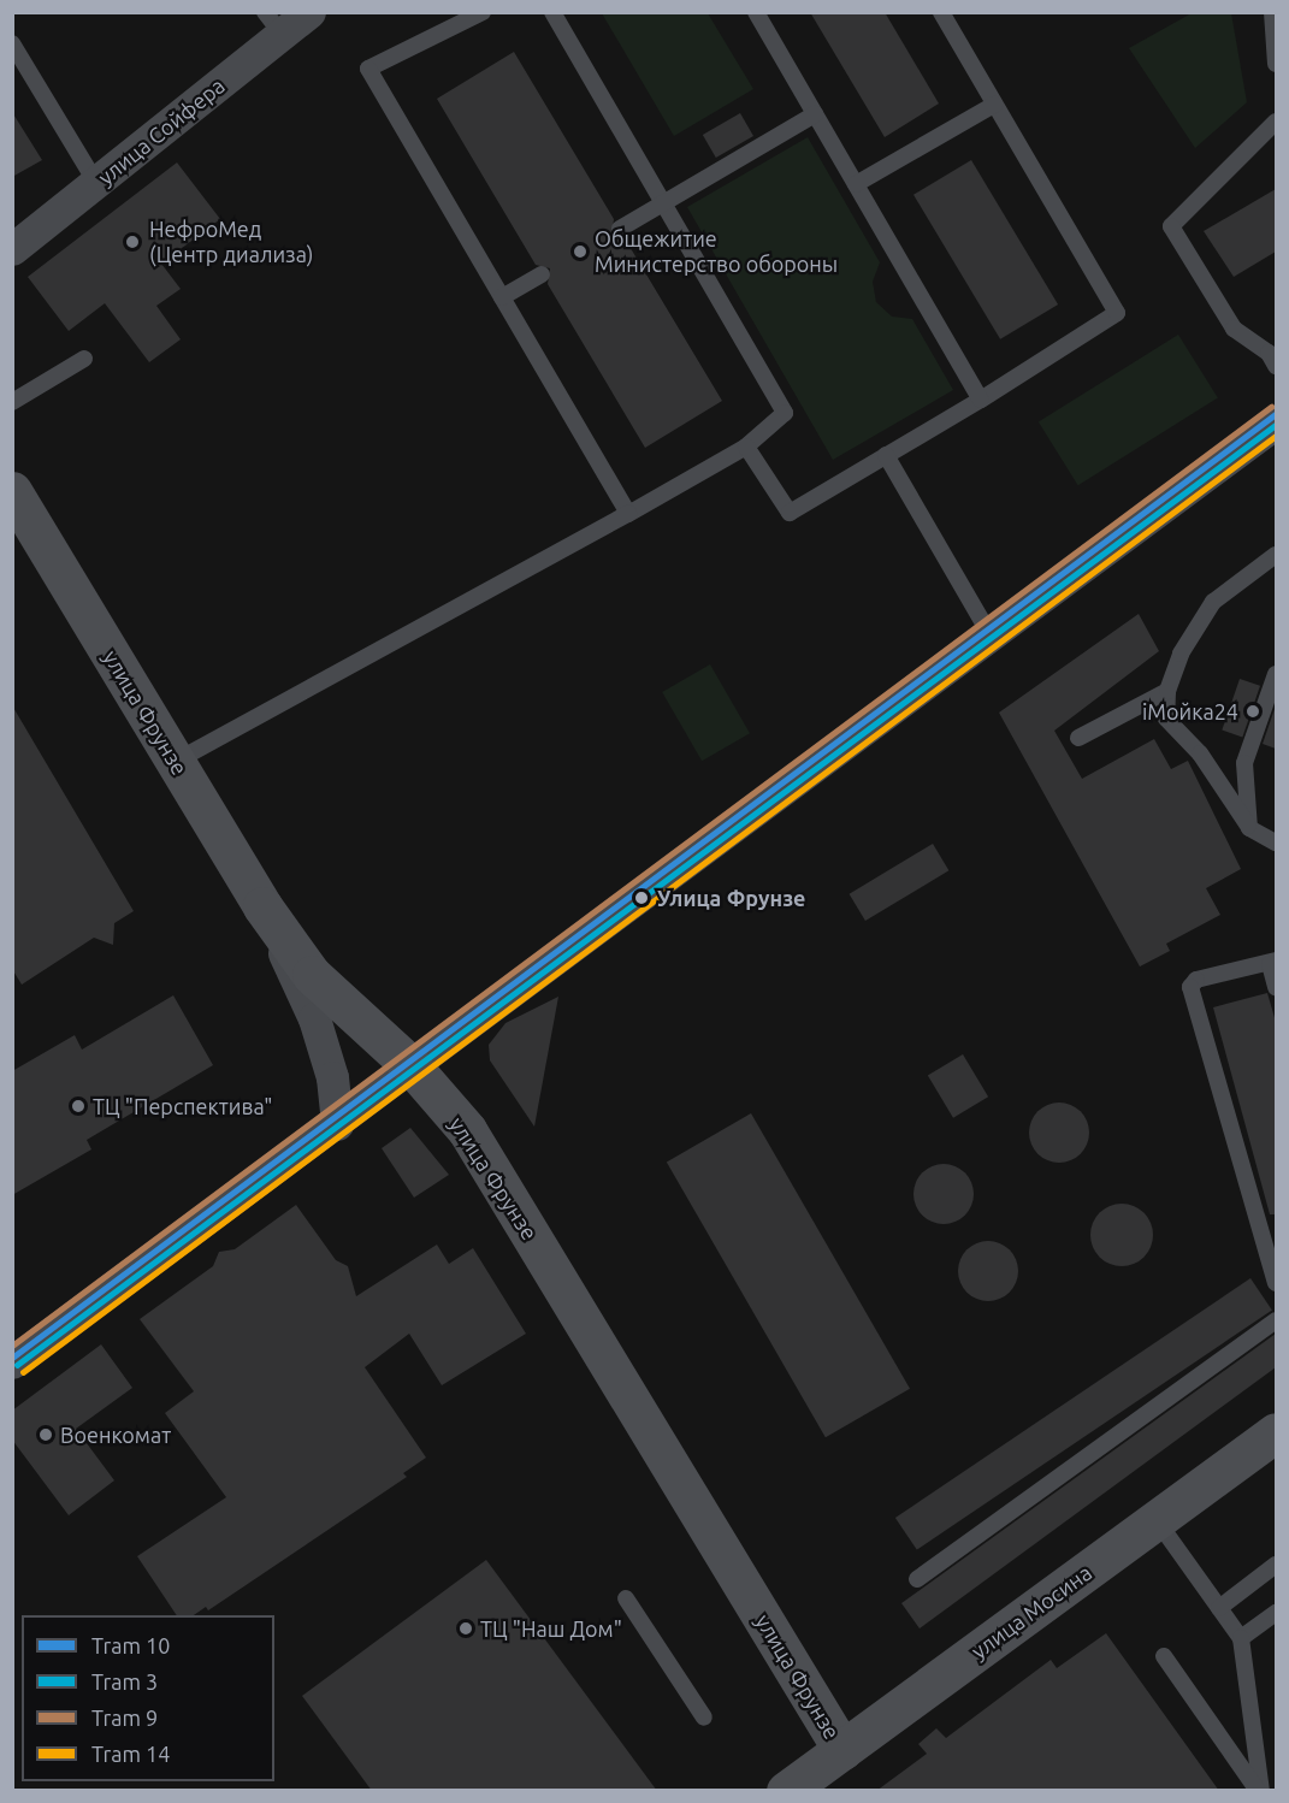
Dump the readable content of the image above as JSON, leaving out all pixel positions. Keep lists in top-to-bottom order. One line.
{"streets":{"street":["улица Сойфера","улица Фрунзе","улица Мосина"]},"crossings":[["улица Фрунзе","улица Мосина"]],"places":["НефроМед (Центр диализа)","Общежитие Министерство обороны","iМойка24","Улица Фрунзе","ТЦ \"Перспектива\"","Военкомат","ТЦ \"Наш Дом\""],"lines":["tram line 9","tram line 10","tram line 3","tram line 14"],"legend":["Tram 10","Tram 3","Tram 9","Tram 14"]}
